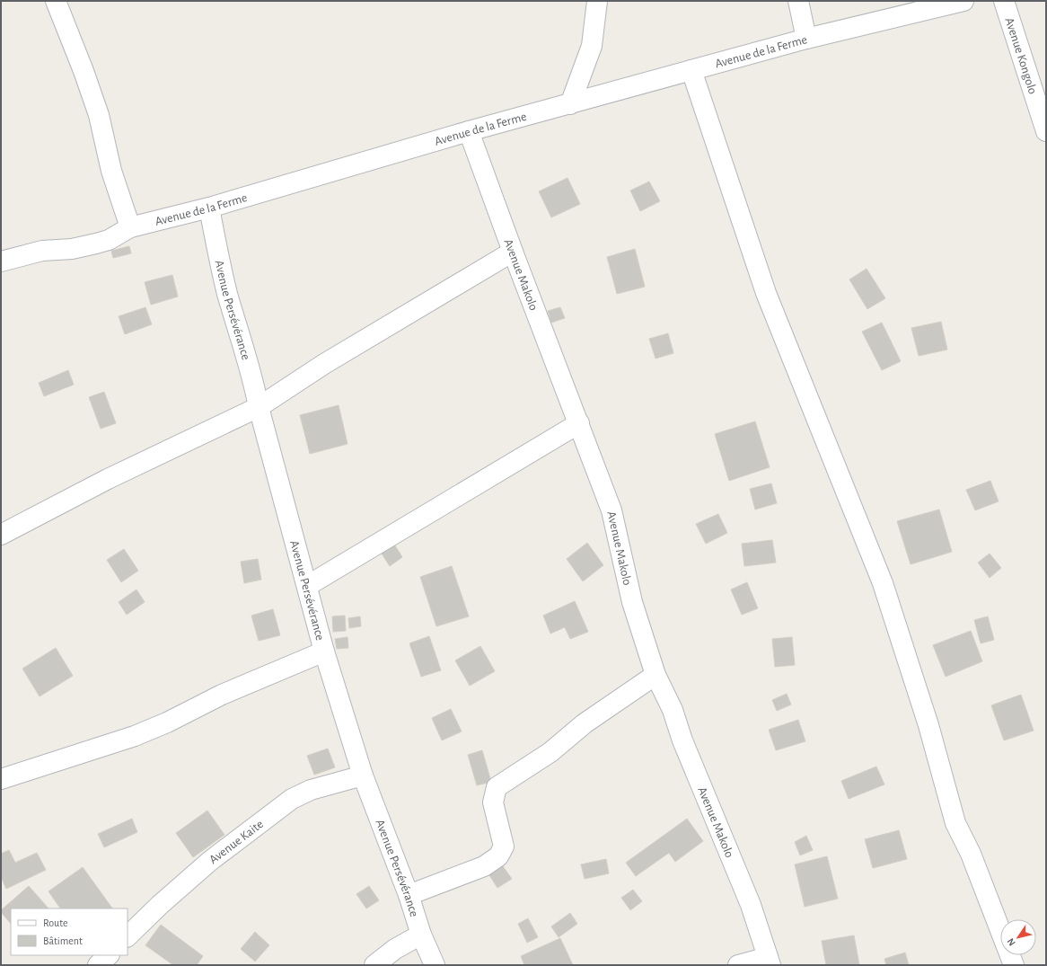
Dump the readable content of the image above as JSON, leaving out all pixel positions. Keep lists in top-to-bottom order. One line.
{"streets":{"street":["Avenue de la Ferme","Avenue Kongolo","Avenue Makolo","Avenue Persévérance","Avenue Kaite"]},"crossings":[["Avenue de la Ferme","Avenue Makolo"],["Avenue de la Ferme","Avenue Persévérance"],["Avenue Persévérance","Avenue Kaite"]],"legend":["Route","Bâtiment"],"north":"bottom left"}
